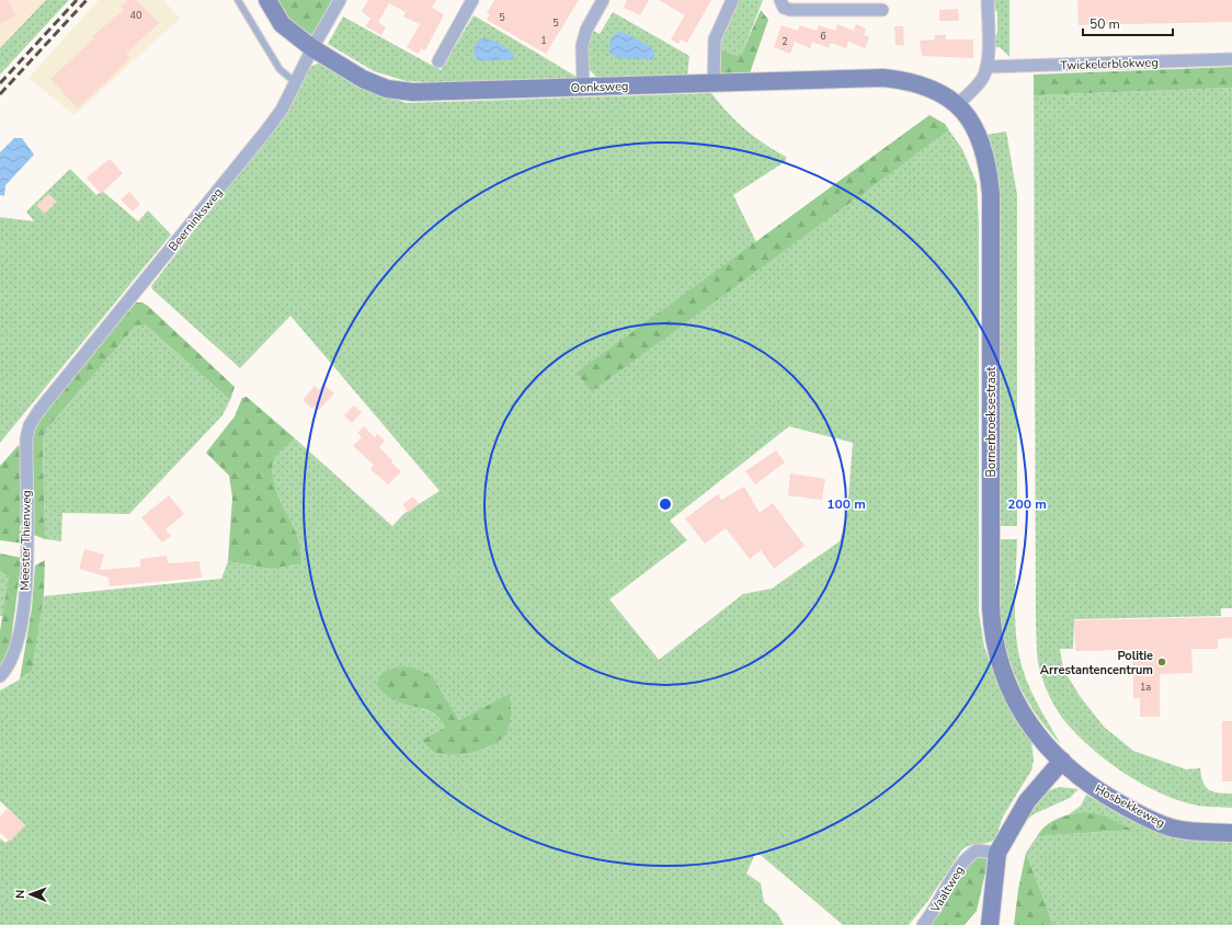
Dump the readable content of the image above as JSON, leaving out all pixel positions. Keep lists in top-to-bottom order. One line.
{"streets":{"main road":["Oonksweg","Bornerbroeksestraat","Hosbekkeweg"],"street":["Twickelerblokweg","Beerninksweg","Meester Thienweg","Vaaltweg"]},"crossings":[["Oonksweg","Beerninksweg"],["Oonksweg","Bornerbroeksestraat"],["Beerninksweg","Meester Thienweg"],["Bornerbroeksestraat","Hosbekkeweg"]],"places":["Politie Arrestantencentrum"],"house_numbers":["40","5","5","6","1","2","1a"],"scale_bar":"50 m","north":"left","rings":["100 m","200 m"]}
